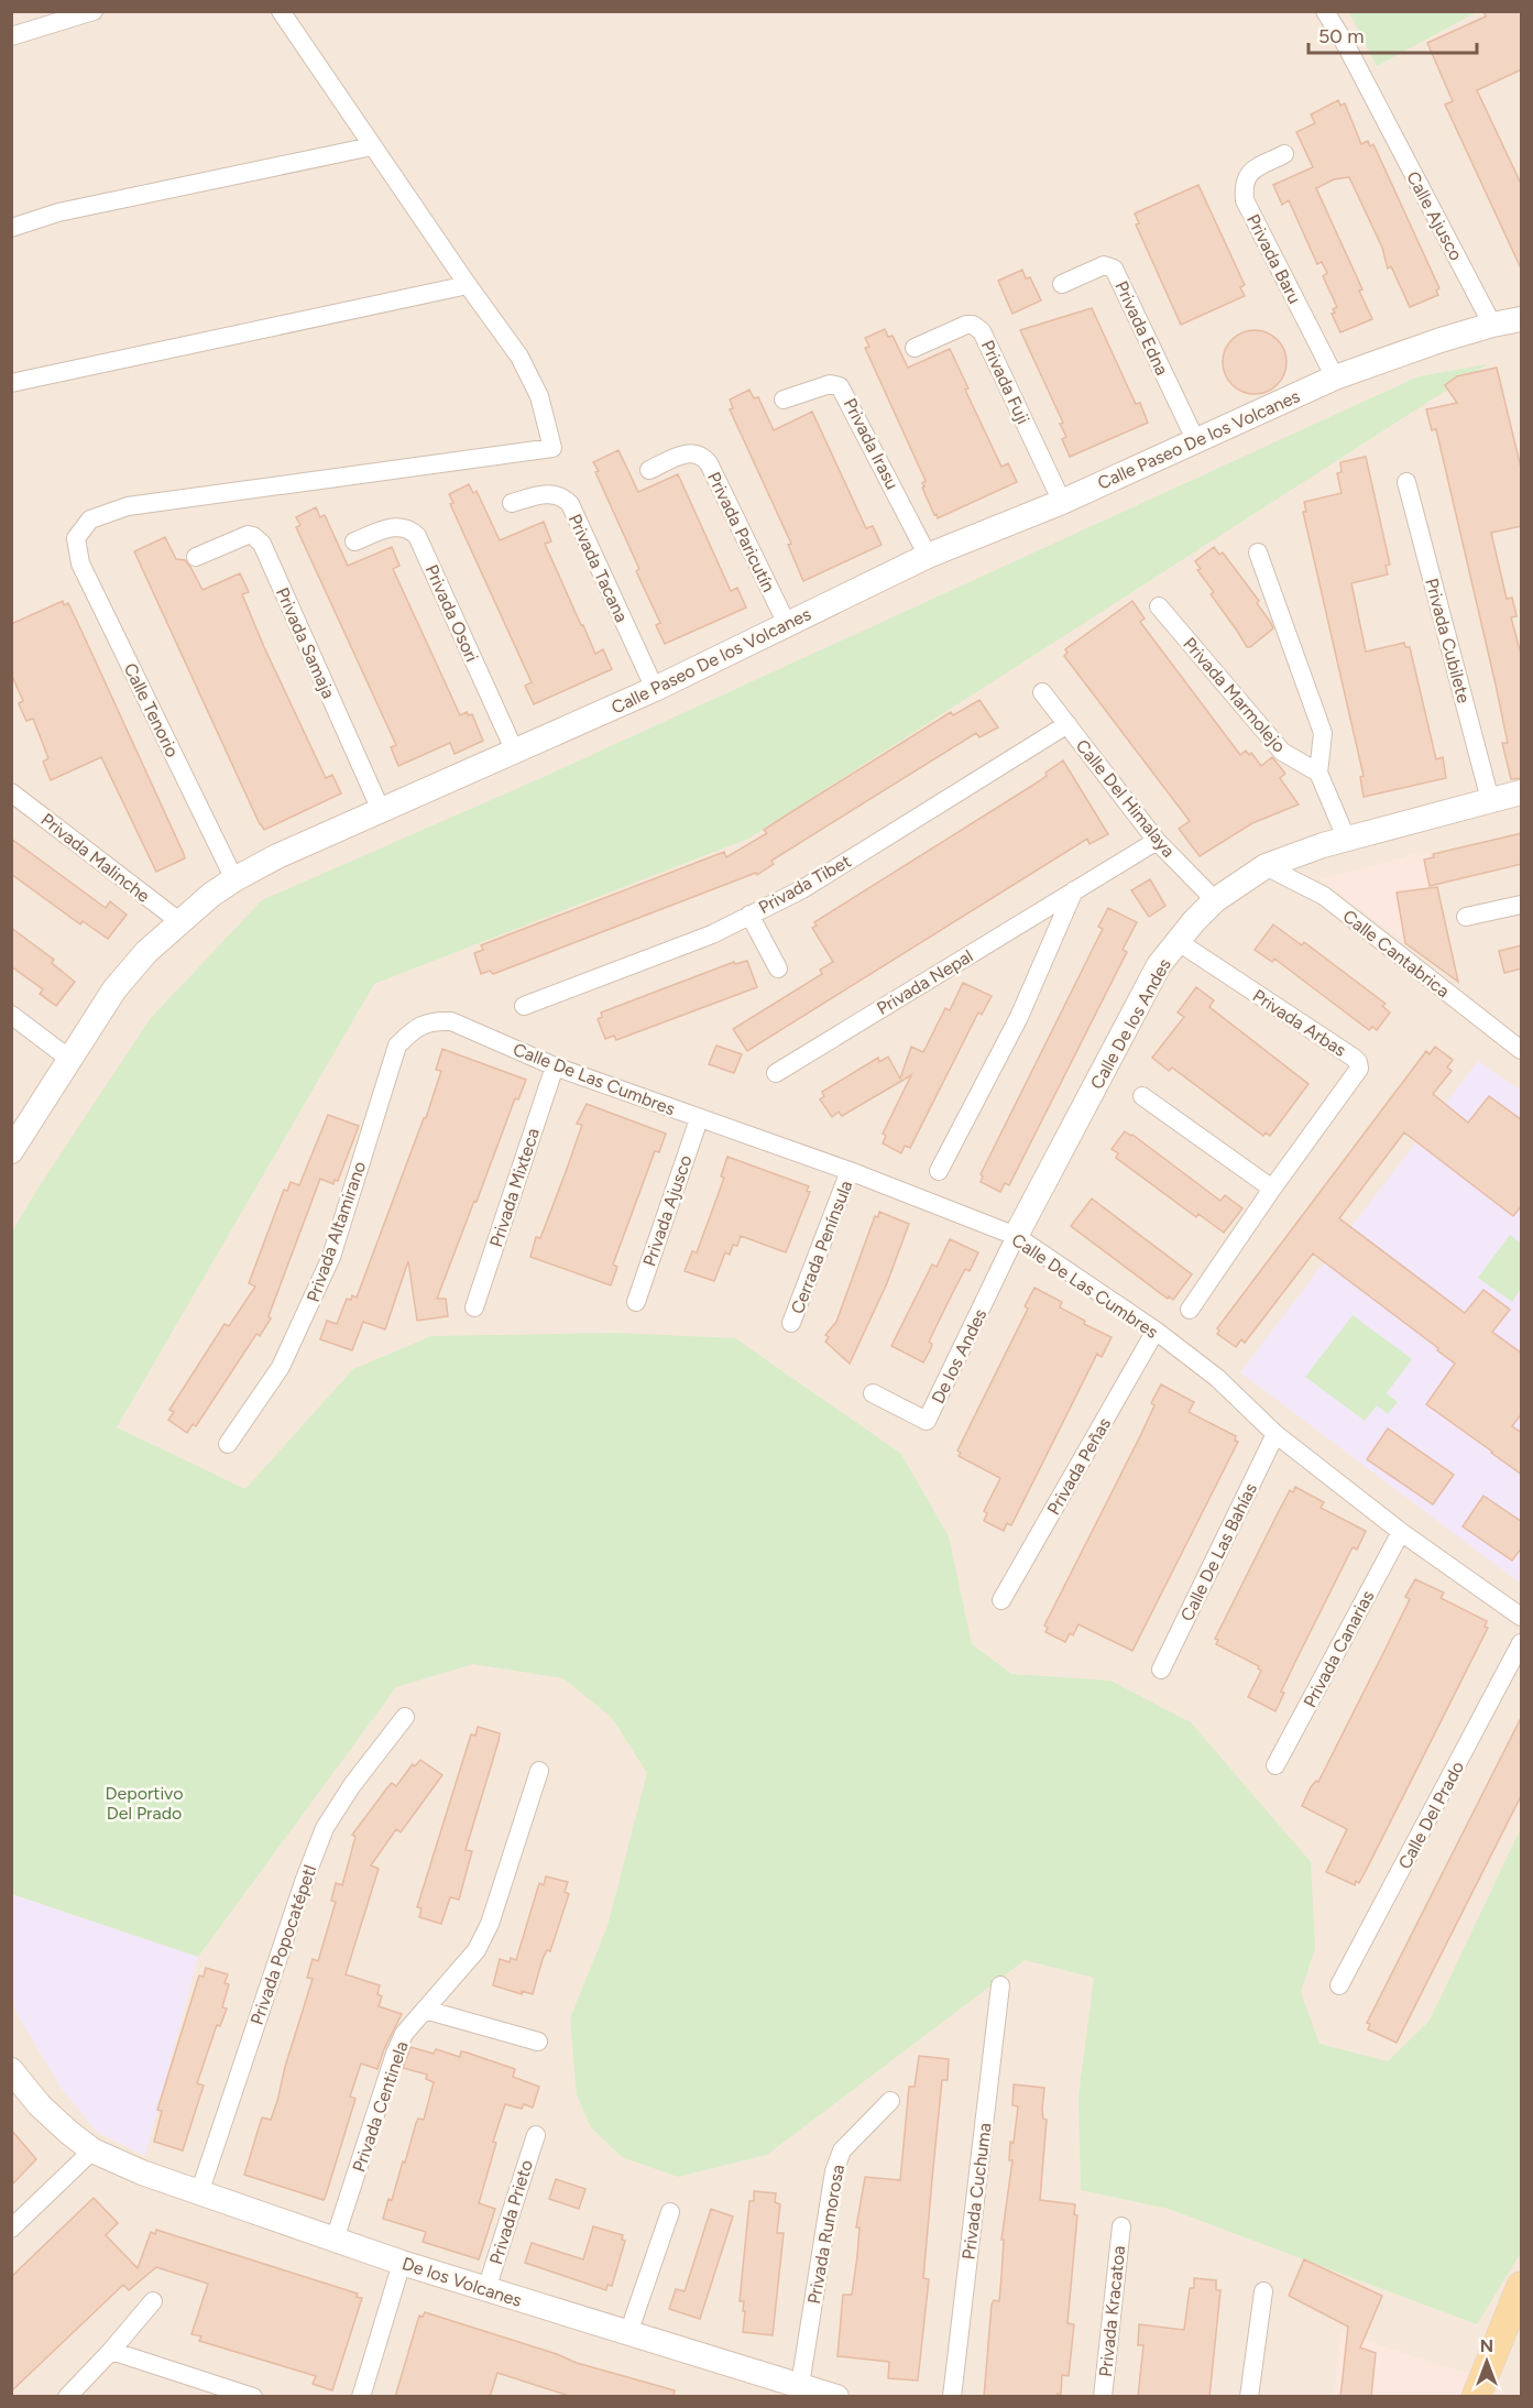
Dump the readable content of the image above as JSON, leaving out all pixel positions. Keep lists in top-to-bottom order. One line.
{"streets":{"street":["Calle Ajusco","Privada Baru","Privada Edna","Privada Fuji","Calle Paseo De los Volcanes","Privada Irasu","Privada Paricutín","Privada Tacana","Privada Osori","Privada Cubilete","Privada Samaja","Privada Marmolejo","Calle Tenorio","Calle Del Himalaya","Privada Malinche","Privada Tibet","Calle Cantabrica","Privada Nepal","Privada Arbas","Calle De los Andes","Calle De Las Cumbres","Privada Mixteca","Privada Ajusco","Privada Altamirano","Cerrada Península","De los Andes","Privada Peñas","Calle De Las Bahías","Privada Canarias","Calle Del Prado","Privada Popocatépetl","Privada Centinela","Privada Cuchuma","Privada Prieto","Privada Rumorosa","De los Volcanes","Privada Kracatoa"]},"crossings":[["Calle Ajusco","Calle Paseo De los Volcanes"],["Privada Baru","Calle Paseo De los Volcanes"],["Privada Edna","Calle Paseo De los Volcanes"],["Privada Fuji","Calle Paseo De los Volcanes"],["Calle Paseo De los Volcanes","Privada Irasu"],["Calle Paseo De los Volcanes","Privada Paricutín"],["Calle Paseo De los Volcanes","Privada Tacana"],["Calle Paseo De los Volcanes","Privada Osori"],["Calle Paseo De los Volcanes","Privada Samaja"],["Calle Paseo De los Volcanes","Calle Tenorio"],["Calle Paseo De los Volcanes","Privada Malinche"],["Privada Cubilete","Calle De los Andes"],["Calle Del Himalaya","Privada Tibet"],["Calle Del Himalaya","Privada Nepal"],["Calle Del Himalaya","Calle De los Andes"],["Calle Cantabrica","Calle De los Andes"],["Privada Arbas","Calle De los Andes"],["Calle De los Andes","Calle De Las Cumbres"],["Calle De los Andes","De los Andes"],["Calle De Las Cumbres","Privada Mixteca"],["Calle De Las Cumbres","Privada Ajusco"],["Calle De Las Cumbres","Privada Altamirano"],["Calle De Las Cumbres","Cerrada Península"],["Calle De Las Cumbres","De los Andes"],["Calle De Las Cumbres","Privada Peñas"],["Calle De Las Cumbres","Calle De Las Bahías"],["Calle De Las Cumbres","Privada Canarias"],["Privada Popocatépetl","De los Volcanes"],["Privada Centinela","De los Volcanes"],["Privada Prieto","De los Volcanes"],["Privada Rumorosa","De los Volcanes"]],"parks":["Deportivo Del Prado"],"scale_bar":"50 m","north":"top"}
